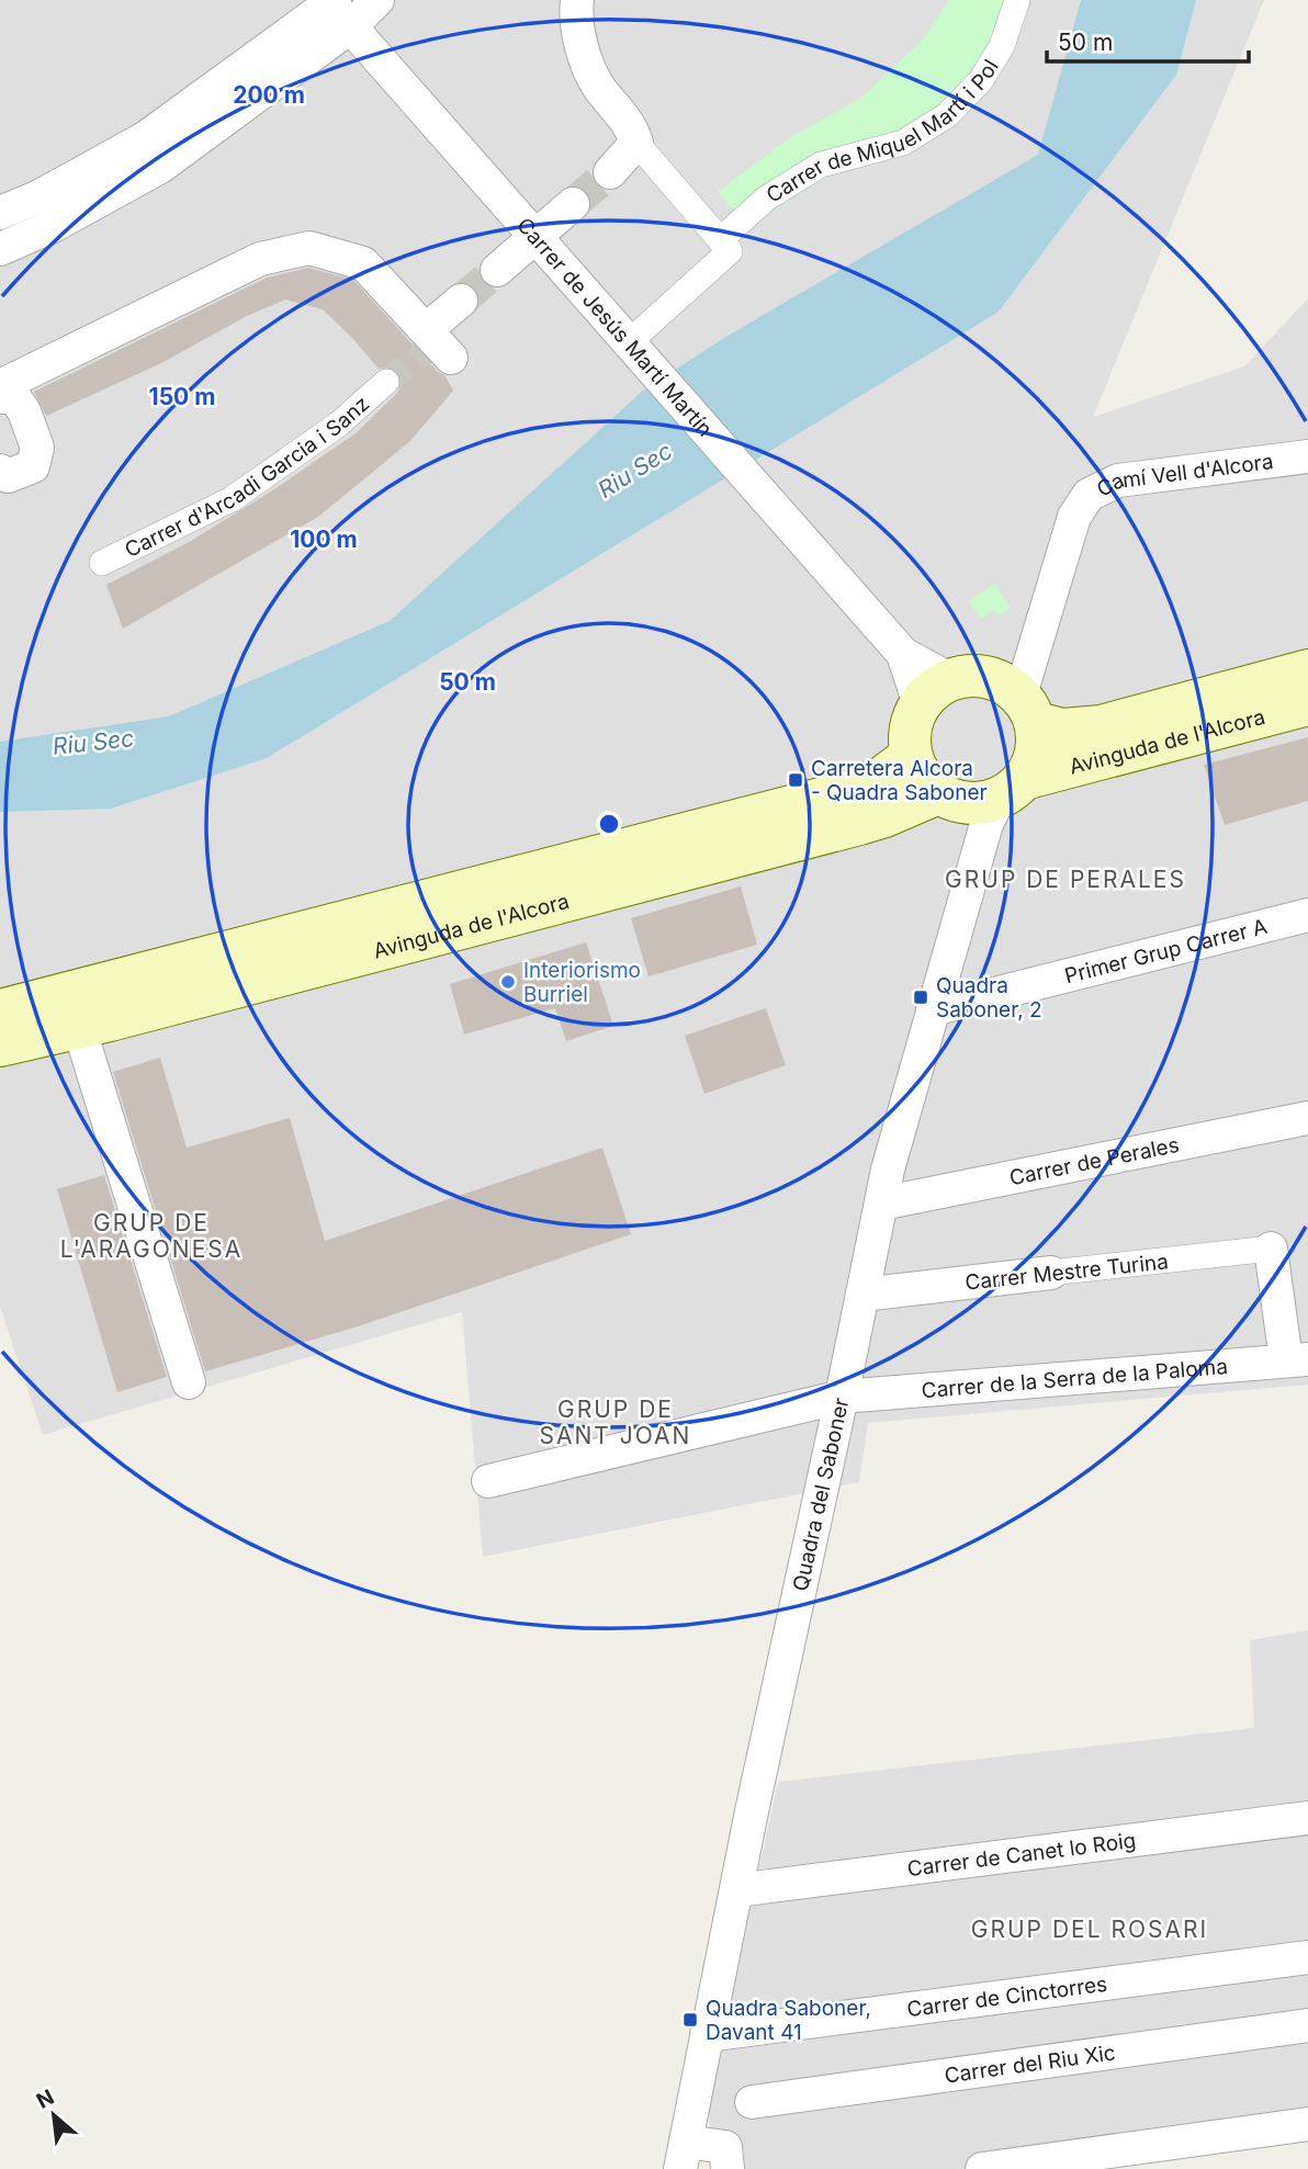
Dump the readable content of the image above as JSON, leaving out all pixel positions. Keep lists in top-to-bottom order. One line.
{"streets":{"main road":["Avinguda de l'Alcora"],"street":["Carrer de Miquel Martí i Pol","Carrer de Jesús Martí Martín","Carrer d'Arcadi Garcia i Sanz","Camí Vell d'Alcora","Primer Grup Carrer A","Carrer de Perales","Carrer Mestre Turina","Carrer de la Serra de la Paloma","Quadra del Saboner","Carrer de Canet lo Roig","Carrer de Cinctorres","Carrer del Riu Xic"]},"crossings":[["Carrer de Miquel Martí i Pol","Carrer de Jesús Martí Martín"],["Carrer de Jesús Martí Martín","Camí Vell d'Alcora"],["Carrer de Jesús Martí Martín","Avinguda de l'Alcora"],["Carrer de Jesús Martí Martín","Quadra del Saboner"],["Camí Vell d'Alcora","Avinguda de l'Alcora"],["Camí Vell d'Alcora","Quadra del Saboner"],["Avinguda de l'Alcora","Quadra del Saboner"],["Primer Grup Carrer A","Quadra del Saboner"],["Carrer de Perales","Quadra del Saboner"],["Carrer Mestre Turina","Quadra del Saboner"],["Carrer de la Serra de la Paloma","Quadra del Saboner"],["Quadra del Saboner","Carrer de Canet lo Roig"],["Quadra del Saboner","Carrer de Cinctorres"]],"districts":["GRUP DE PERALES","GRUP DE L'ARAGONESA","GRUP DE SANT JOAN","GRUP DEL ROSARI"],"water":["Riu Sec"],"places":{"transit":["Carretera Alcora - Quadra Saboner","Quadra Saboner, 2","Quadra Saboner, Davant 41"],"other":["Interiorismo Burriel"]},"scale_bar":"50 m","north":"top left","rings":["200 m","150 m","100 m","50 m"]}
